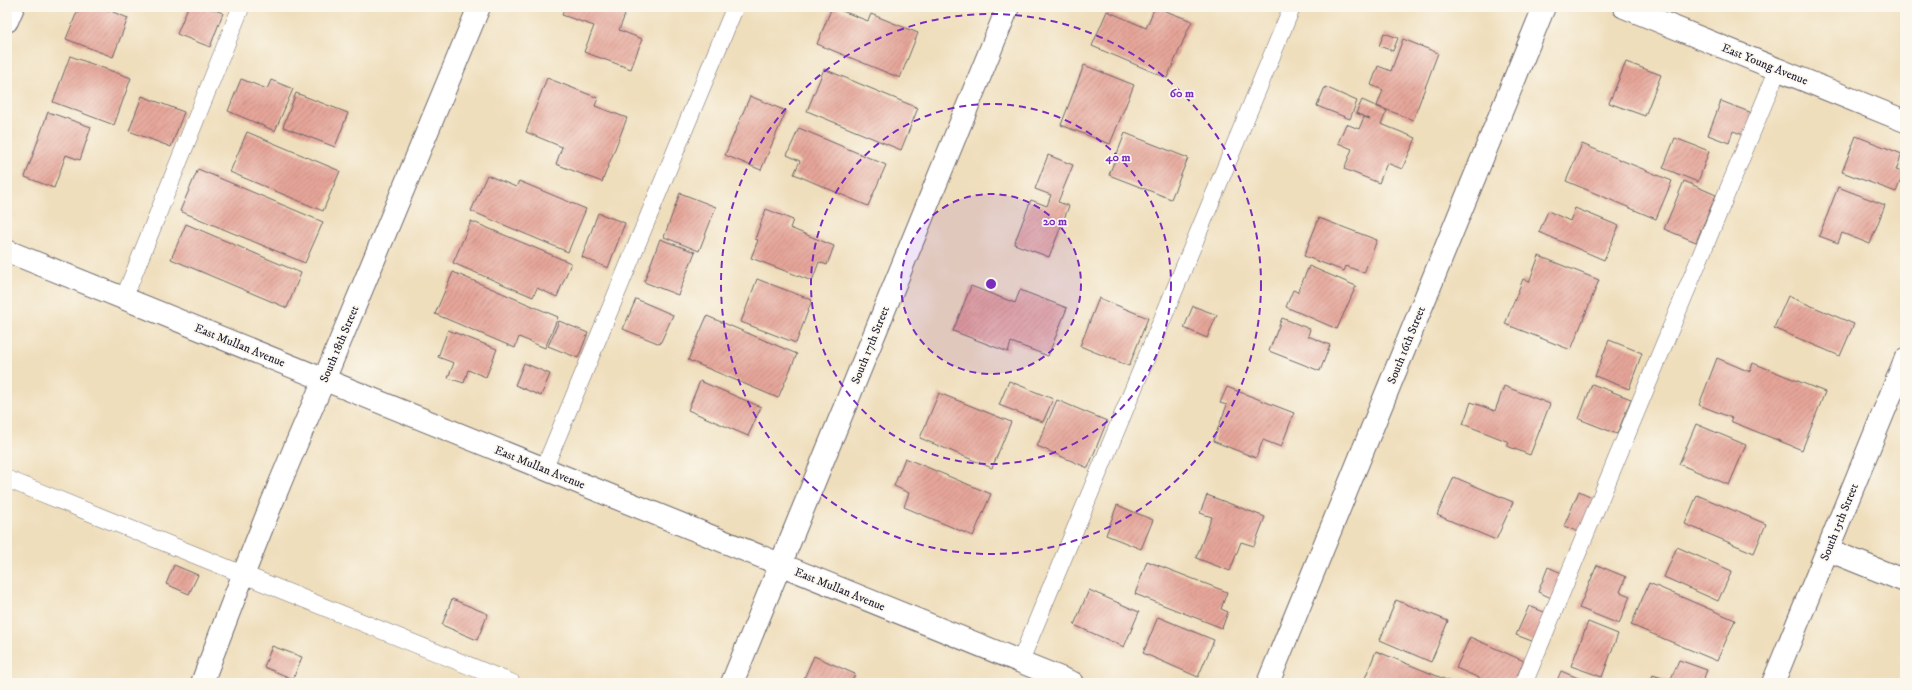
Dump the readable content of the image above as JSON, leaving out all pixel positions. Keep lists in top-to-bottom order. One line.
{"streets":{"street":["East Young Avenue","South 18th Street","East Mullan Avenue","South 17th Street","South 16th Street","South 15th Street"]},"crossings":[["South 18th Street","East Mullan Avenue"],["East Mullan Avenue","South 17th Street"]],"rings":["60 m","40 m","20 m"]}
